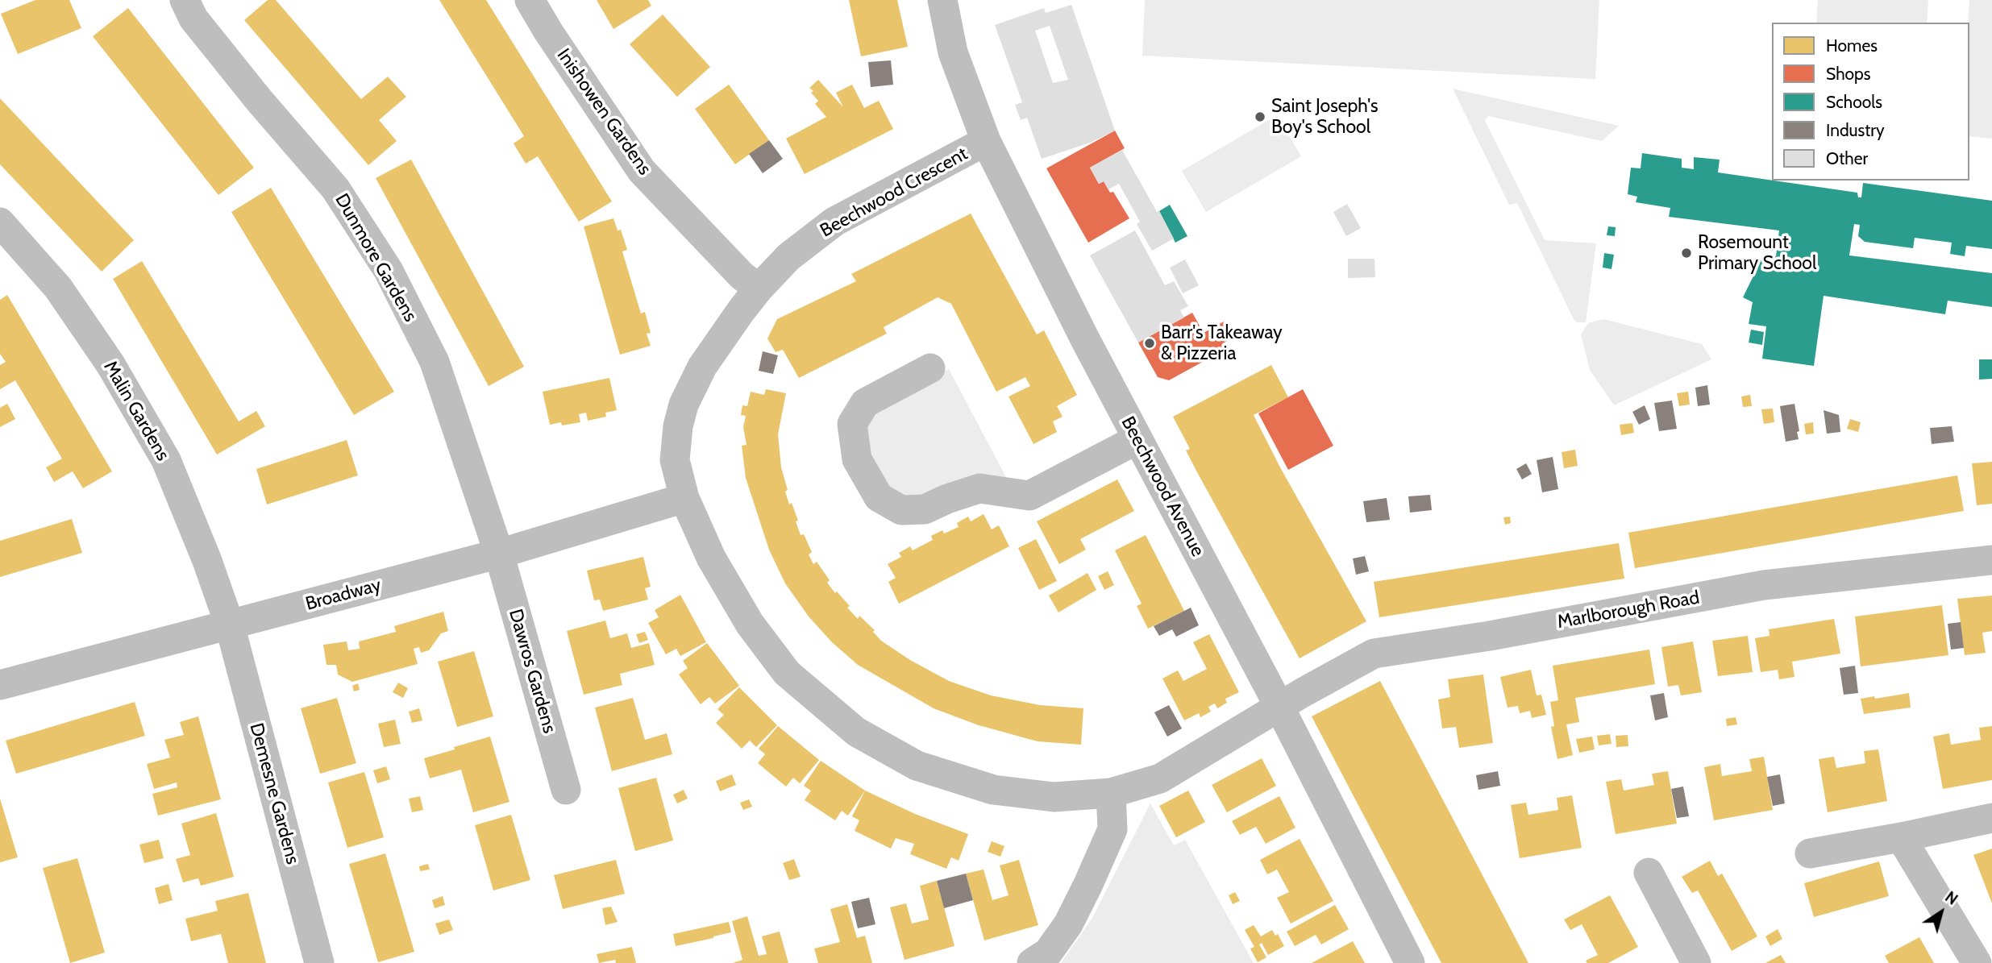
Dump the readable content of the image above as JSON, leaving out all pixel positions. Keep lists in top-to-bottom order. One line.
{"streets":{"street":["Inishowen Gardens","Beechwood Crescent","Dunmore Gardens","Malin Gardens","Beechwood Avenue","Broadway","Marlborough Road","Dawros Gardens","Demesne Gardens"]},"crossings":[["Inishowen Gardens","Beechwood Crescent"],["Beechwood Crescent","Beechwood Avenue"],["Beechwood Crescent","Broadway"],["Beechwood Crescent","Marlborough Road"],["Dunmore Gardens","Broadway"],["Dunmore Gardens","Dawros Gardens"],["Malin Gardens","Broadway"],["Malin Gardens","Demesne Gardens"],["Beechwood Avenue","Marlborough Road"],["Broadway","Dawros Gardens"],["Broadway","Demesne Gardens"]],"places":["Saint Joseph's Boy's School","Rosemount Primary School","Barr's Takeaway & Pizzeria"],"legend":["Homes","Shops","Schools","Industry","Other"],"north":"top right"}
